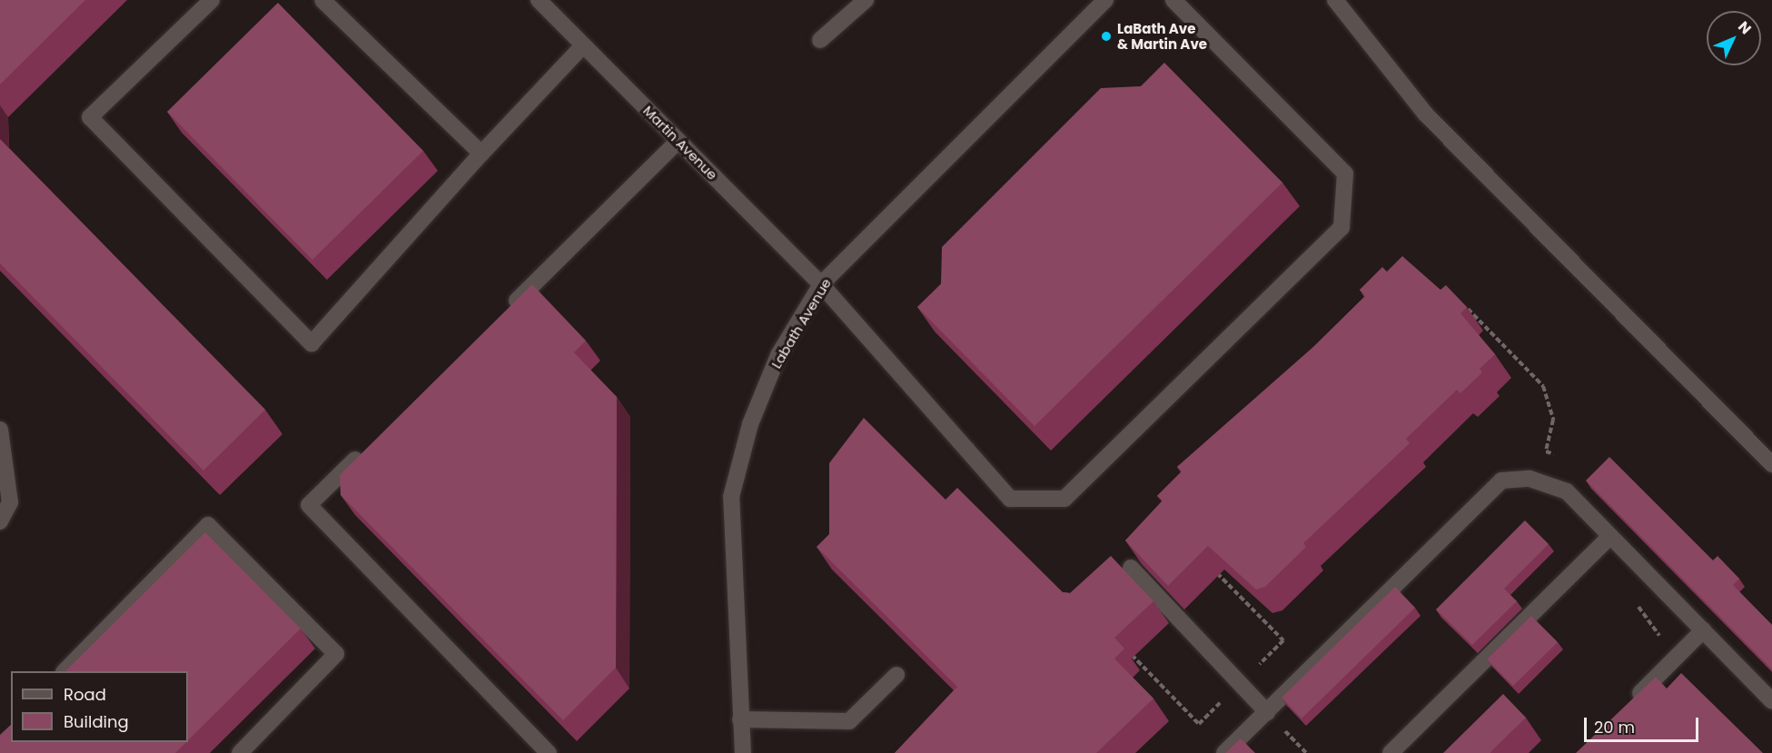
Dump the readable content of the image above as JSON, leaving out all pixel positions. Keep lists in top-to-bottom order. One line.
{"streets":{"street":["Martin Avenue","Labath Avenue"]},"crossings":[["Martin Avenue","Labath Avenue"]],"places":["LaBath Ave & Martin Ave"],"legend":["Road","Building"],"scale_bar":"20 m","north":"top right"}
